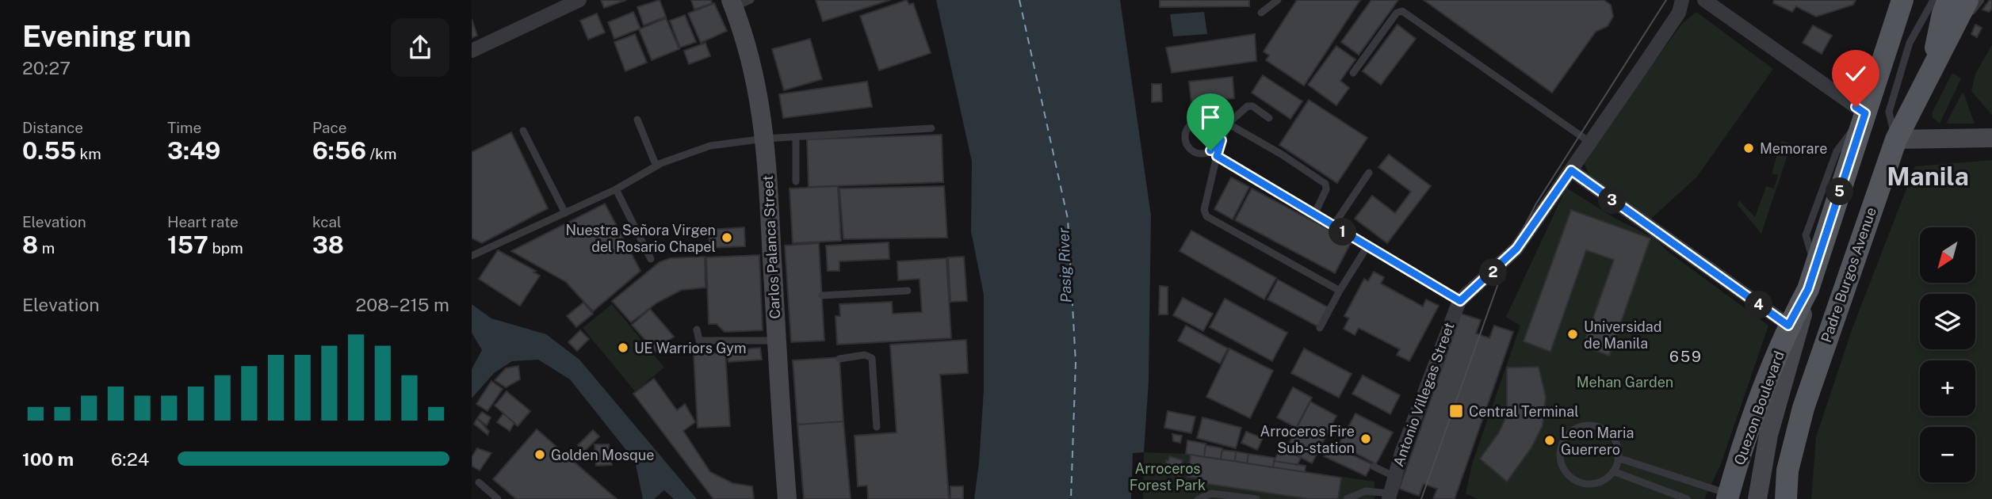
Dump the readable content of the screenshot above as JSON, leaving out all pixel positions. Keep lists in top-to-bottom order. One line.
{"streets":{"main road":["Padre Burgos Avenue","Quezon Boulevard"],"street":["Carlos Palanca Street","Antonio Villegas Street"]},"crossings":[["Padre Burgos Avenue","Quezon Boulevard"]],"districts":["Manila","659"],"water":["Pasig River"],"parks":["Mehan Garden","Arroceros Forest Park"],"places":{"other":["Memorare","Nuestra Señora Virgen del Rosario Chapel","Universidad de Manila","UE Warriors Gym","Arroceros Fire Sub-station","Leon Maria Guerrero","Golden Mosque"],"transit":["Central Terminal"]},"north":"bottom left","page":{"heading":["Evening run","20:27"],"stats":[["Distance","0.55 km"],["Time","3:49"],["Pace","6:56 /km"],["Elevation","8 m"],["Heart rate","157 bpm"],["kcal","38"]],"pins":["5","3","1","2","4"],"map_buttons":["+","−"],"chart":["Elevation","208–215 m"],"list":[{"name":"100 m","note":"6:24"}]}}
